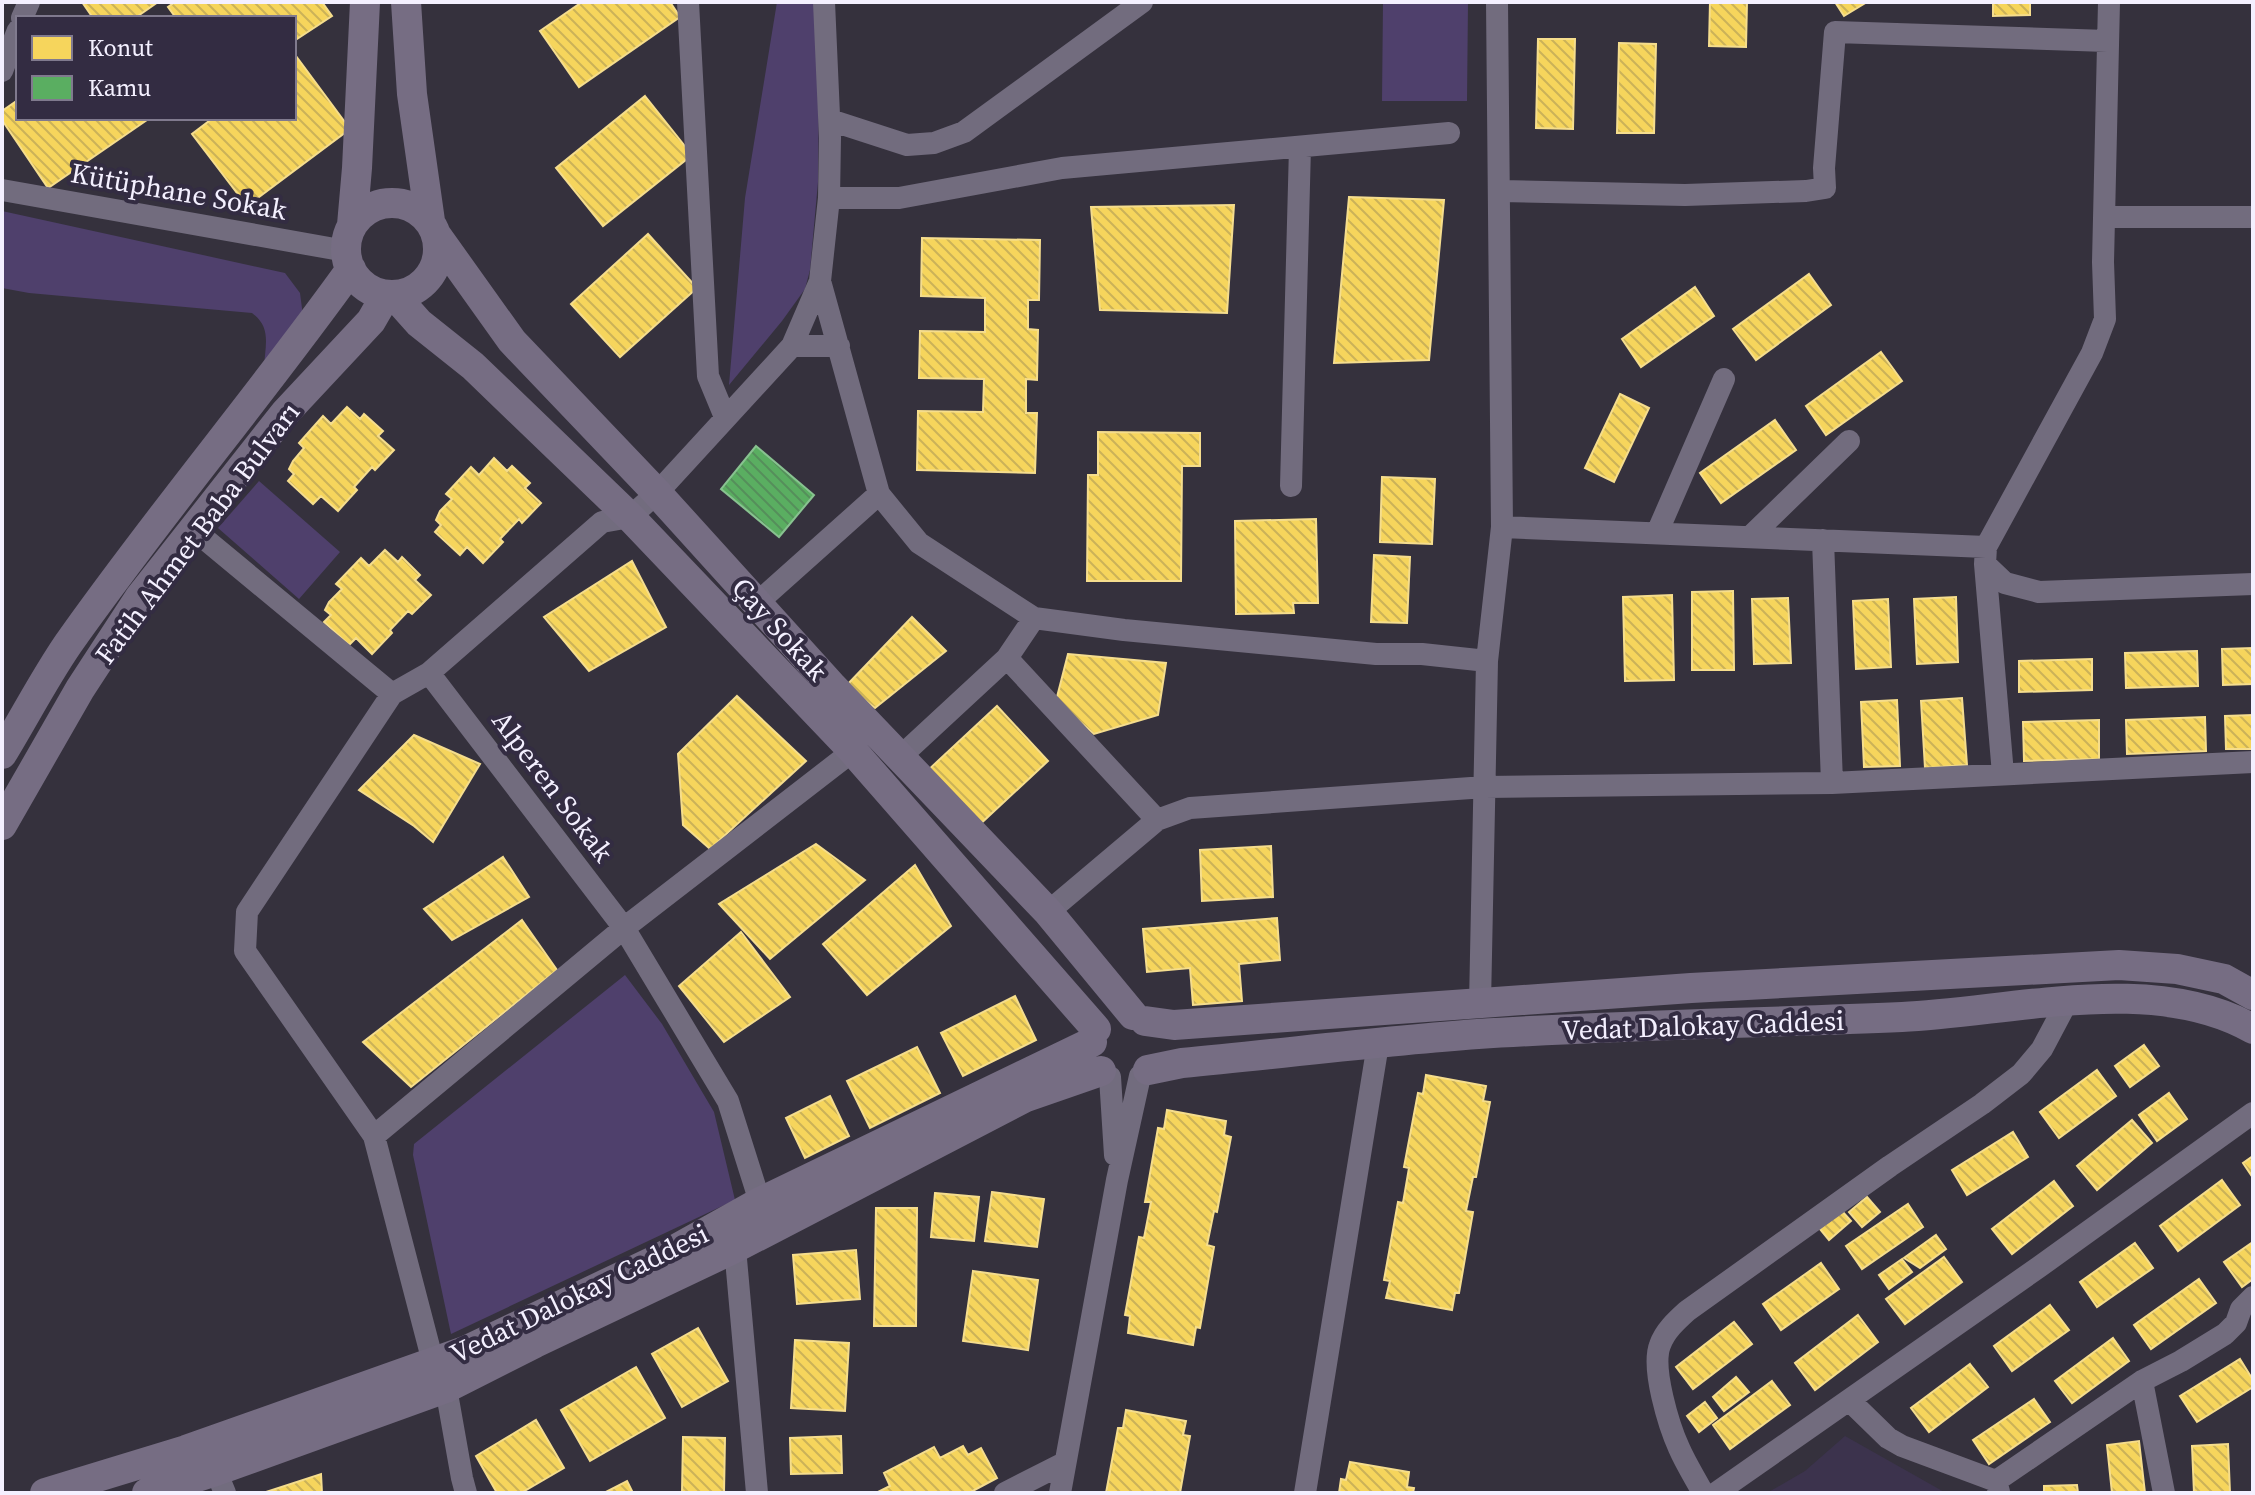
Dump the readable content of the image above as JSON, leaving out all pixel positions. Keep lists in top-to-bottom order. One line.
{"streets":{"main road":["Fatih Ahmet Baba Bulvarı","Çay Sokak","Vedat Dalokay Caddesi"],"street":["Kütüphane Sokak","Alperen Sokak"]},"crossings":[["Kütüphane Sokak","Fatih Ahmet Baba Bulvarı"],["Kütüphane Sokak","Çay Sokak"],["Fatih Ahmet Baba Bulvarı","Çay Sokak"],["Çay Sokak","Vedat Dalokay Caddesi"],["Alperen Sokak","Vedat Dalokay Caddesi"]],"legend":["Konut","Kamu"]}
